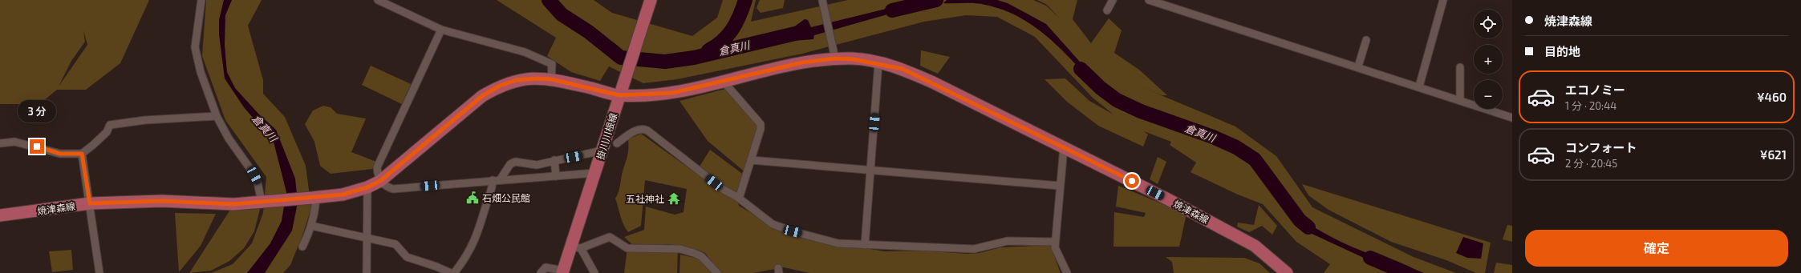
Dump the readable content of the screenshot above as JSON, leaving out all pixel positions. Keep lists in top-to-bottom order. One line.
{"streets":{"main road":["掛川川根線","焼津森線"]},"crossings":[["掛川川根線","焼津森線"]],"water":["倉真川"],"places":{"public building":["石畑公民館"],"temple":["五社神社"]},"page":{"banner":["焼津森線","目的地"],"map_buttons":["+","−"],"list":[{"name":"エコノミー","note":"1 分 · 20:44","value":"¥460"},{"name":"コンフォート","note":"2 分 · 20:45","value":"¥621"}],"bubble":"3 分","buttons":"確定"}}
